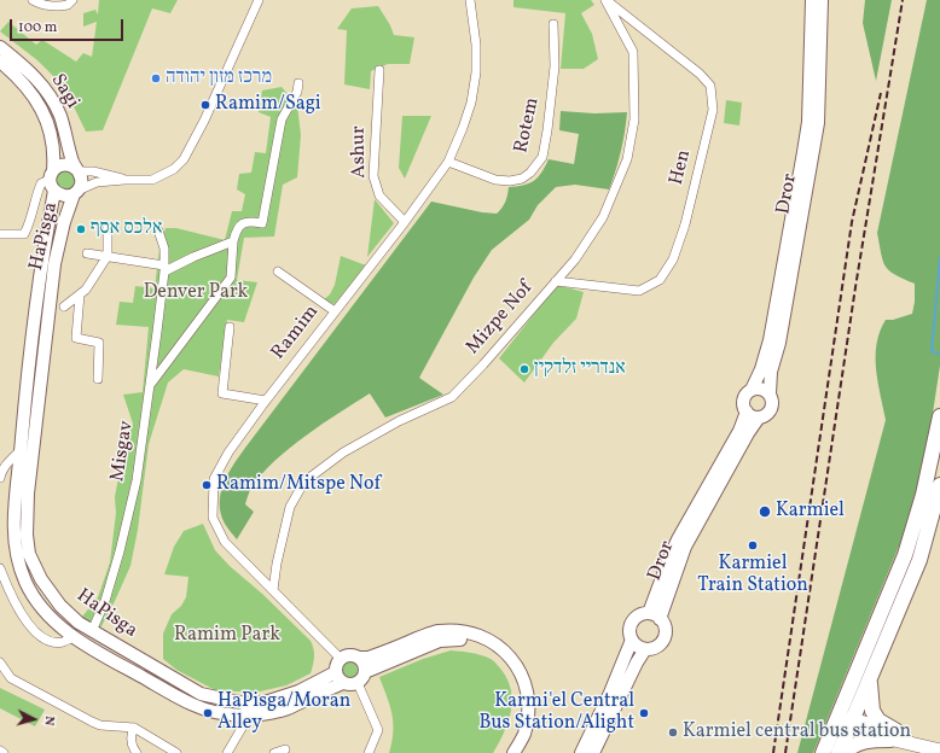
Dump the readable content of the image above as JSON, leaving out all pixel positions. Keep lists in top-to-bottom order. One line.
{"streets":{"street":["Sagi","Rotem","Ashur","Hen","Dror","HaPisga","Mizpe Nof","Ramim","Misgav"]},"crossings":[["Sagi","HaPisga"],["Rotem","Ramim"],["Ashur","Ramim"],["Hen","Mizpe Nof"],["HaPisga","Ramim"],["HaPisga","Misgav"],["Mizpe Nof","Ramim"]],"parks":["Denver Park","Ramim Park"],"places":["מרכז מזון יהודה","Ramim/Sagi","אלכס אסף","אנדריי זלדקין","Ramim/Mitspe Nof","Karmiel","Karmiel Train Station","HaPisga/Moran Alley","Karmi'el Central Bus Station/Alight","Karmiel central bus station"],"scale_bar":"100 m","north":"right"}
